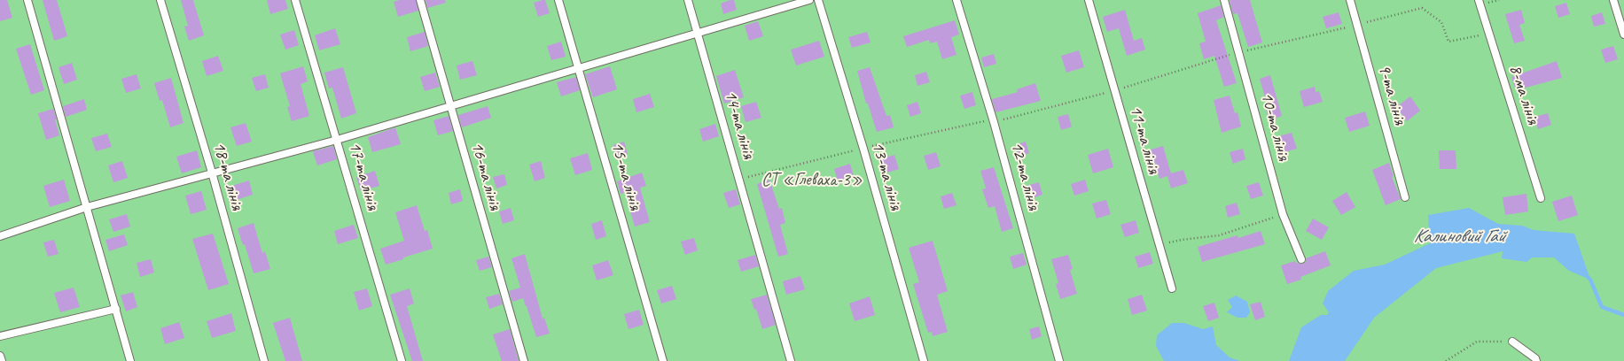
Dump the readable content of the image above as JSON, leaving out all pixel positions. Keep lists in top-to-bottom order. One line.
{"streets":{"lane":["9-та лінія","8-ма лінія","14-та лінія","10-та лінія","11-та лінія","18-та лінія","17-та лінія","16-та лінія","15-та лінія","13-та лінія","12-та лінія"]},"water":["Калиновий Гай"],"parks":["СТ «Глеваха-3»"]}
